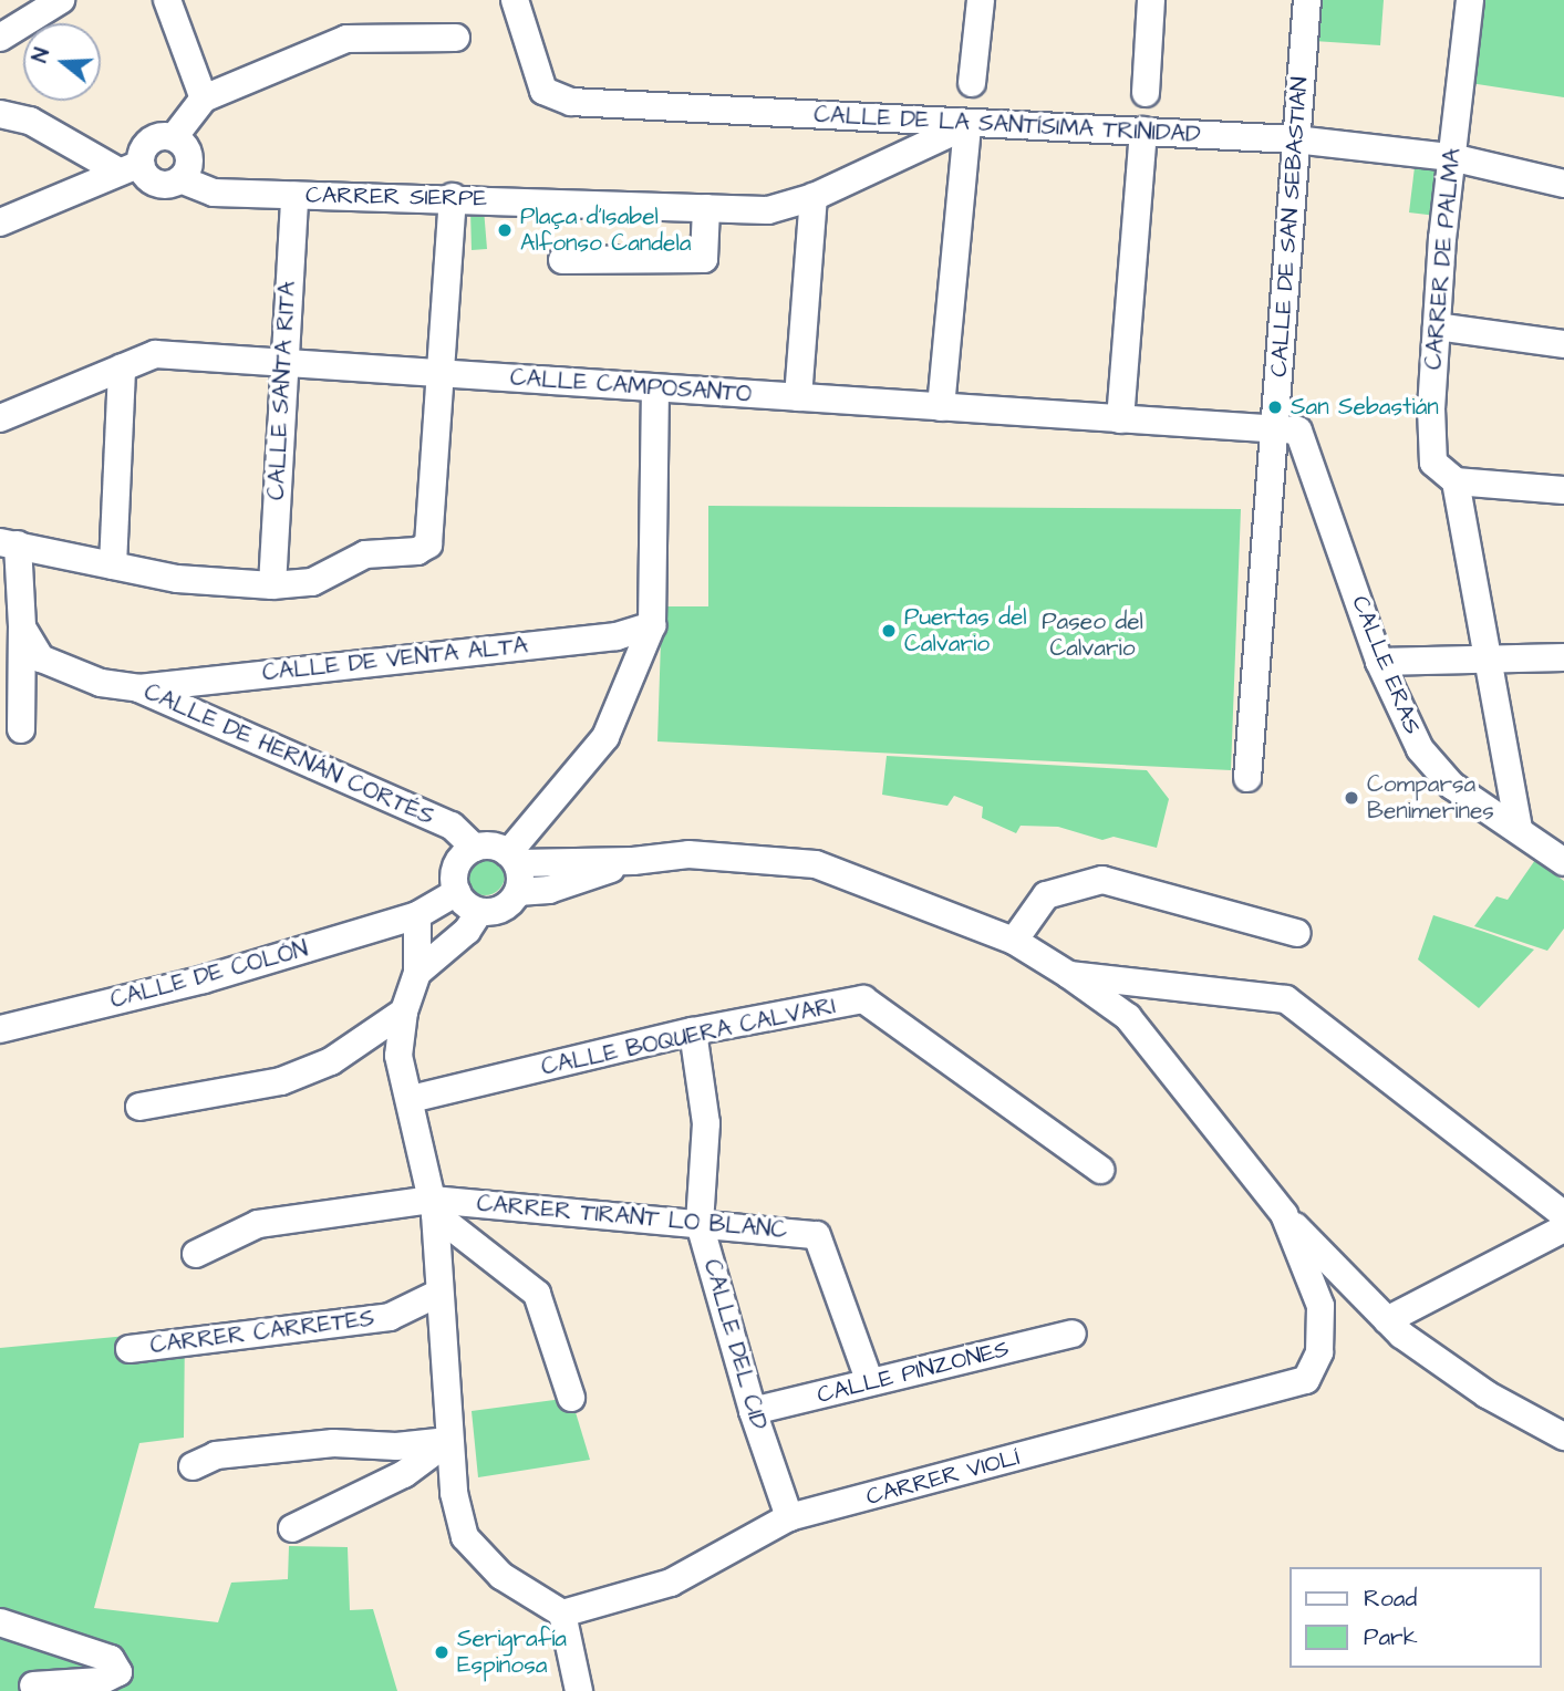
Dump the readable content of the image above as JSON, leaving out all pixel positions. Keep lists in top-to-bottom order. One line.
{"streets":{"street":["CALLE DE LA SANTÍSIMA TRINIDAD","CARRER SIERPE","CALLE DE SAN SEBASTIAN","CARRER DE PALMA","CALLE CAMPOSANTO","CALLE SANTA RITA","CALLE DE VENTA ALTA","CALLE ERAS","CALLE DE HERNÁN CORTÉS","CALLE DE COLÓN","CALLE BOQUERA CALVARI","CARRER TIRANT LO BLANC","CARRER CARRETES","CALLE DEL CID","CALLE PINZONES","CARRER VIOLÍ"]},"crossings":[["CALLE DE LA SANTÍSIMA TRINIDAD","CARRER SIERPE"],["CALLE DE LA SANTÍSIMA TRINIDAD","CALLE DE SAN SEBASTIAN"],["CALLE DE LA SANTÍSIMA TRINIDAD","CARRER DE PALMA"],["CARRER SIERPE","CALLE SANTA RITA"],["CALLE DE SAN SEBASTIAN","CALLE CAMPOSANTO"],["CALLE DE SAN SEBASTIAN","CALLE ERAS"],["CARRER DE PALMA","CALLE ERAS"],["CALLE CAMPOSANTO","CALLE SANTA RITA"],["CALLE CAMPOSANTO","CALLE ERAS"],["CALLE DE VENTA ALTA","CALLE DE HERNÁN CORTÉS"],["CALLE DE HERNÁN CORTÉS","CALLE DE COLÓN"],["CALLE BOQUERA CALVARI","CALLE DEL CID"],["CARRER TIRANT LO BLANC","CALLE DEL CID"],["CARRER TIRANT LO BLANC","CALLE PINZONES"],["CALLE DEL CID","CALLE PINZONES"],["CALLE DEL CID","CARRER VIOLÍ"]],"parks":["Paseo del Calvario"],"places":["Plaça d'Isabel Alfonso Candela","San Sebastián","Puertas del Calvario","Comparsa Benimerines","Serigrafía Espinosa"],"legend":["Road","Park"],"north":"left"}
